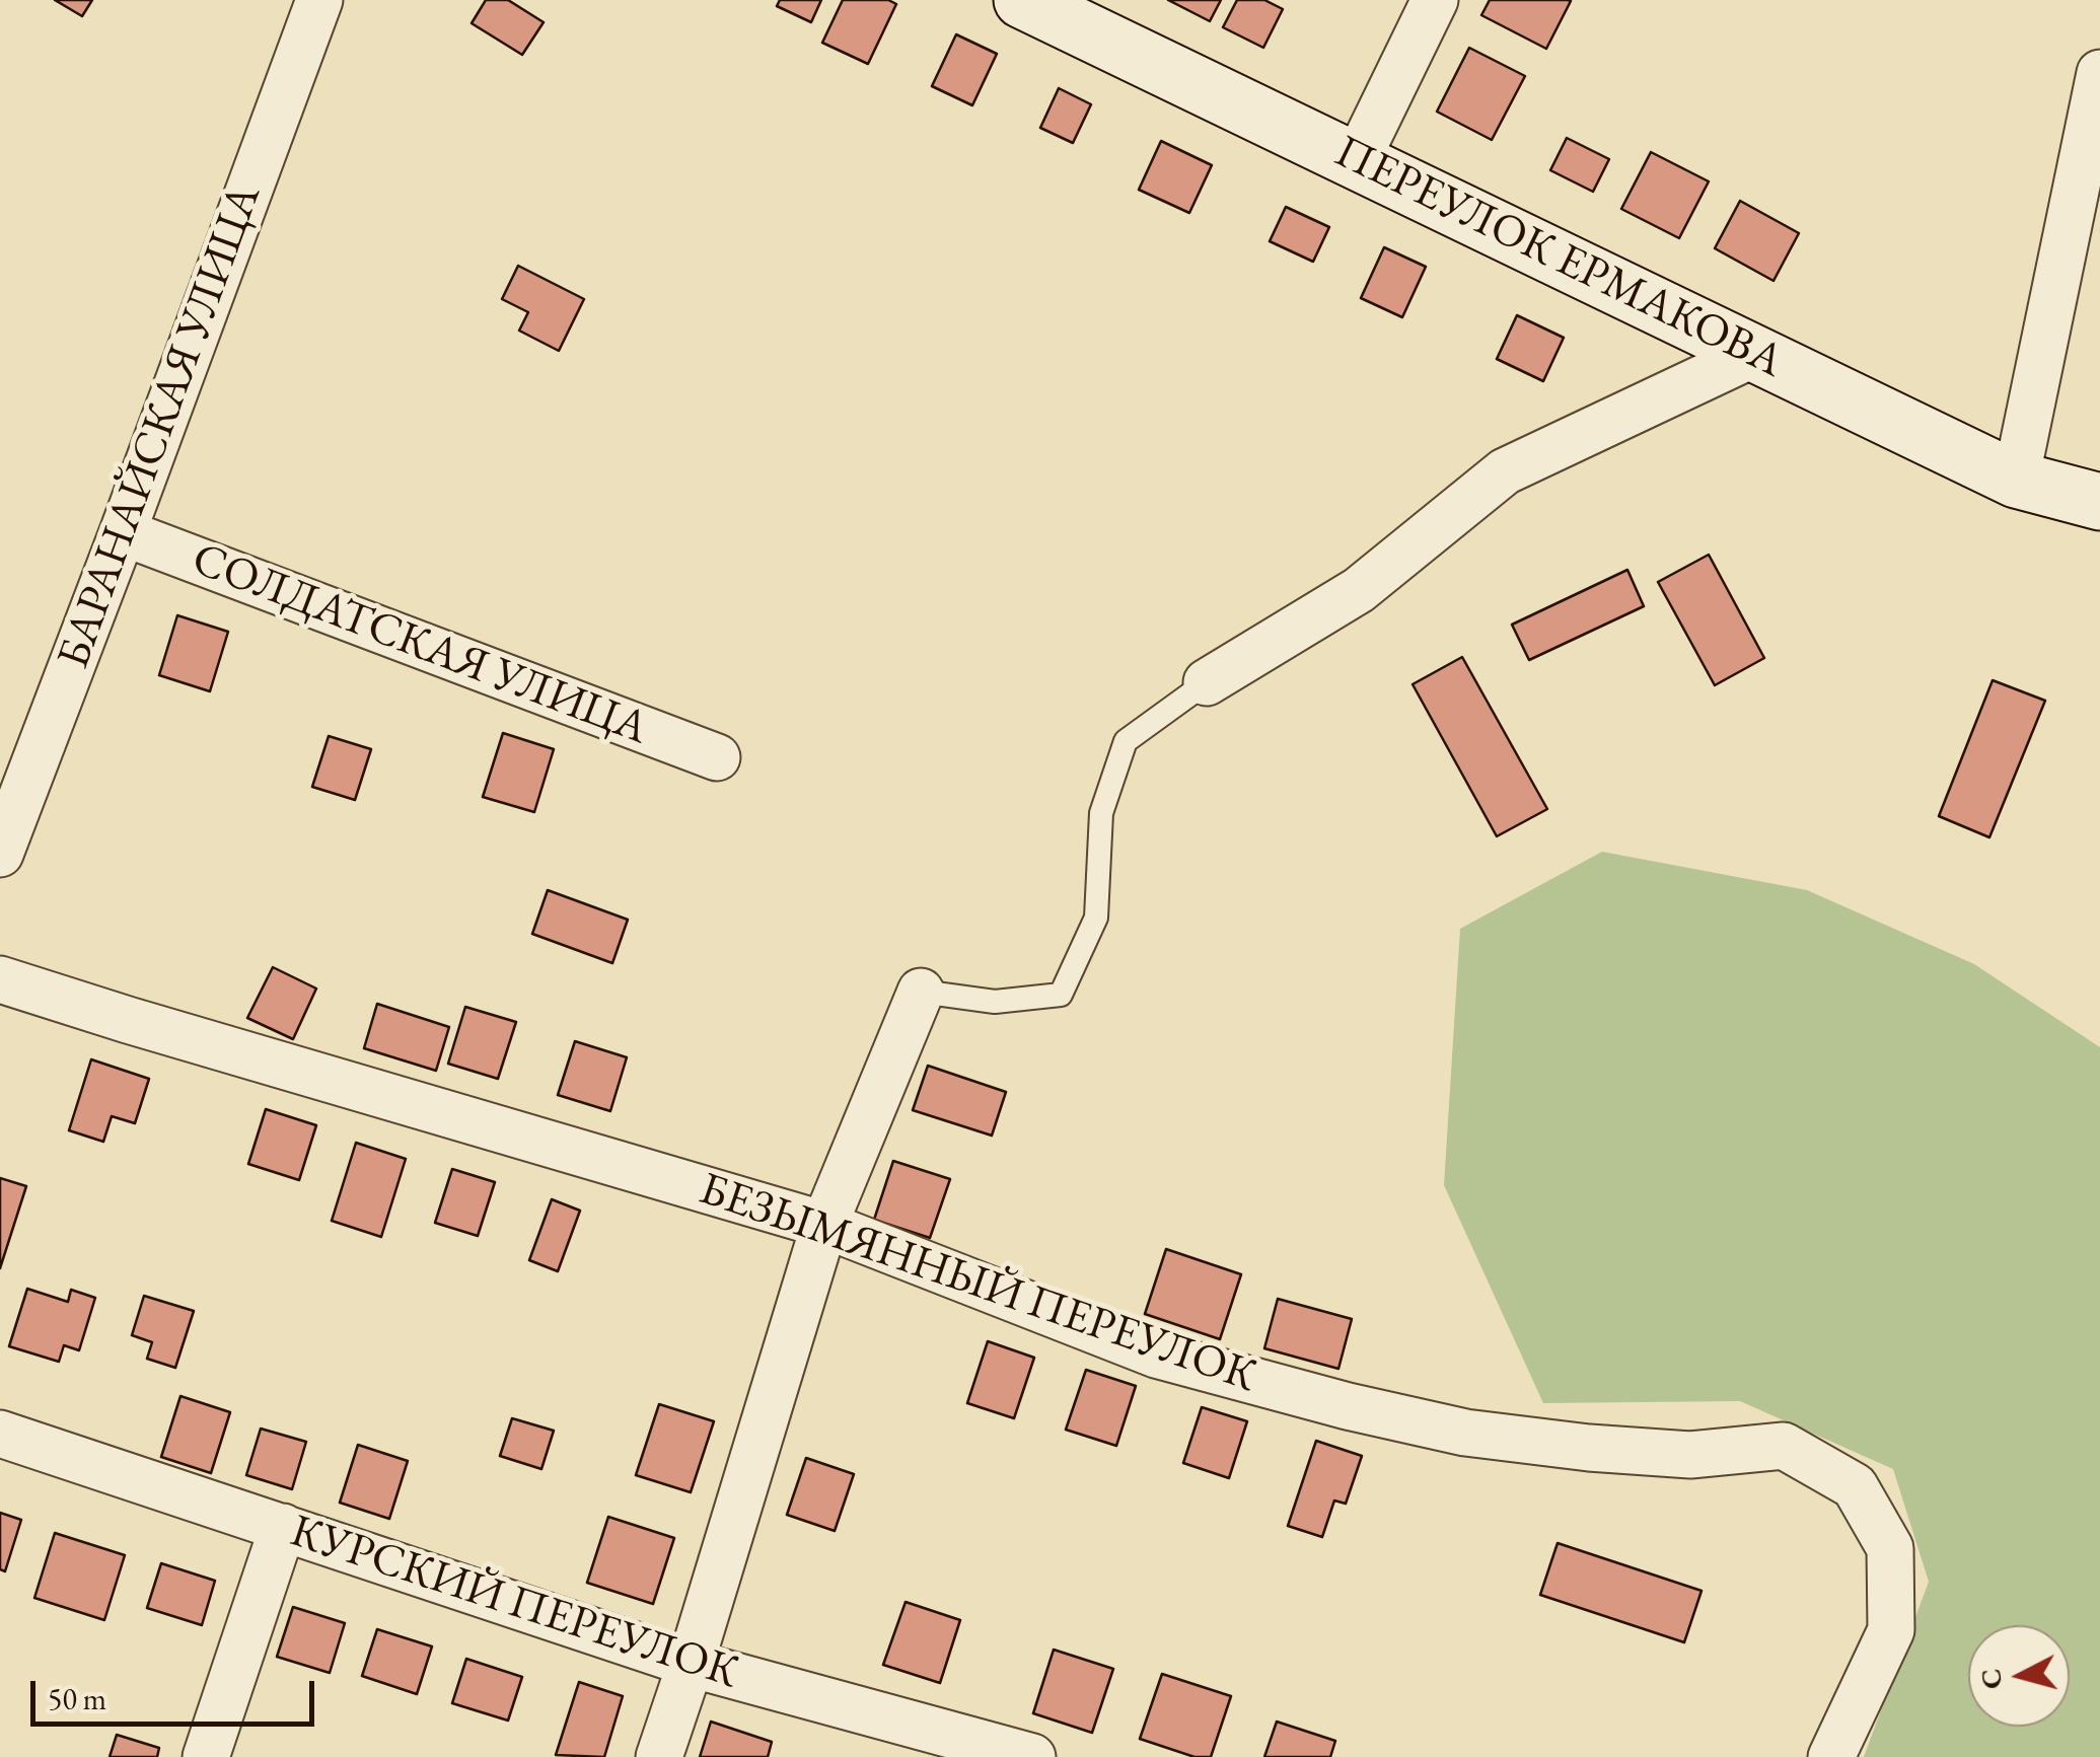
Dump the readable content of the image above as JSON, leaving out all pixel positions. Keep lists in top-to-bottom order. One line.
{"streets":{"street":["ПЕРЕУЛОК ЕРМАКОВА","БАРАНАЙСКАЯ УЛИЦА","СОЛДАТСКАЯ УЛИЦА","БЕЗЫМЯННЫЙ ПЕРЕУЛОК","КУРСКИЙ ПЕРЕУЛОК"]},"crossings":[["БАРАНАЙСКАЯ УЛИЦА","СОЛДАТСКАЯ УЛИЦА"]],"scale_bar":"50 m","north":"left"}
